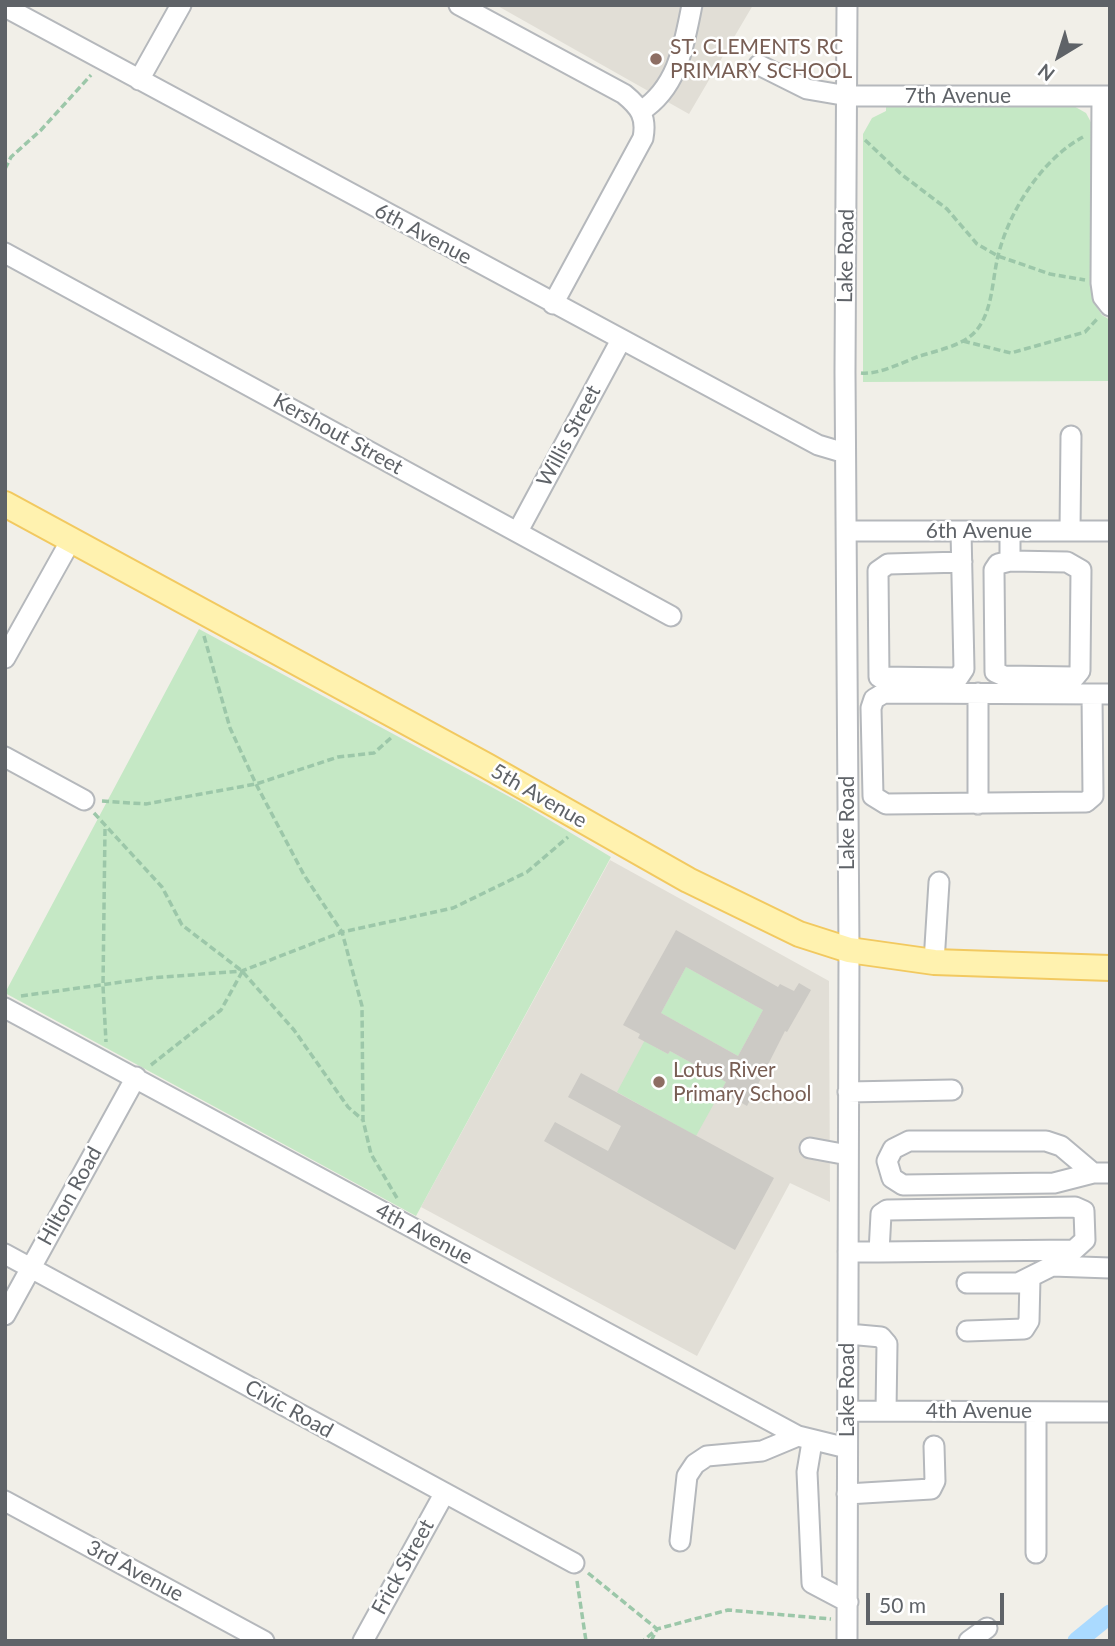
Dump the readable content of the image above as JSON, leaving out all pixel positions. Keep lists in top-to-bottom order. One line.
{"streets":{"main road":["5th Avenue"],"street":["7th Avenue","6th Avenue","Lake Road","Kershout Street","Willis Street","Hilton Road","4th Avenue","Civic Road","Frick Street","3rd Avenue"]},"crossings":[["7th Avenue","Lake Road"],["6th Avenue","Lake Road"],["6th Avenue","Willis Street"],["Lake Road","5th Avenue"],["Lake Road","4th Avenue"],["Kershout Street","Willis Street"],["Hilton Road","4th Avenue"],["Hilton Road","Civic Road"],["Civic Road","Frick Street"]],"places":["ST. CLEMENTS RC PRIMARY SCHOOL","Lotus River Primary School"],"scale_bar":"50 m","north":"bottom left"}
